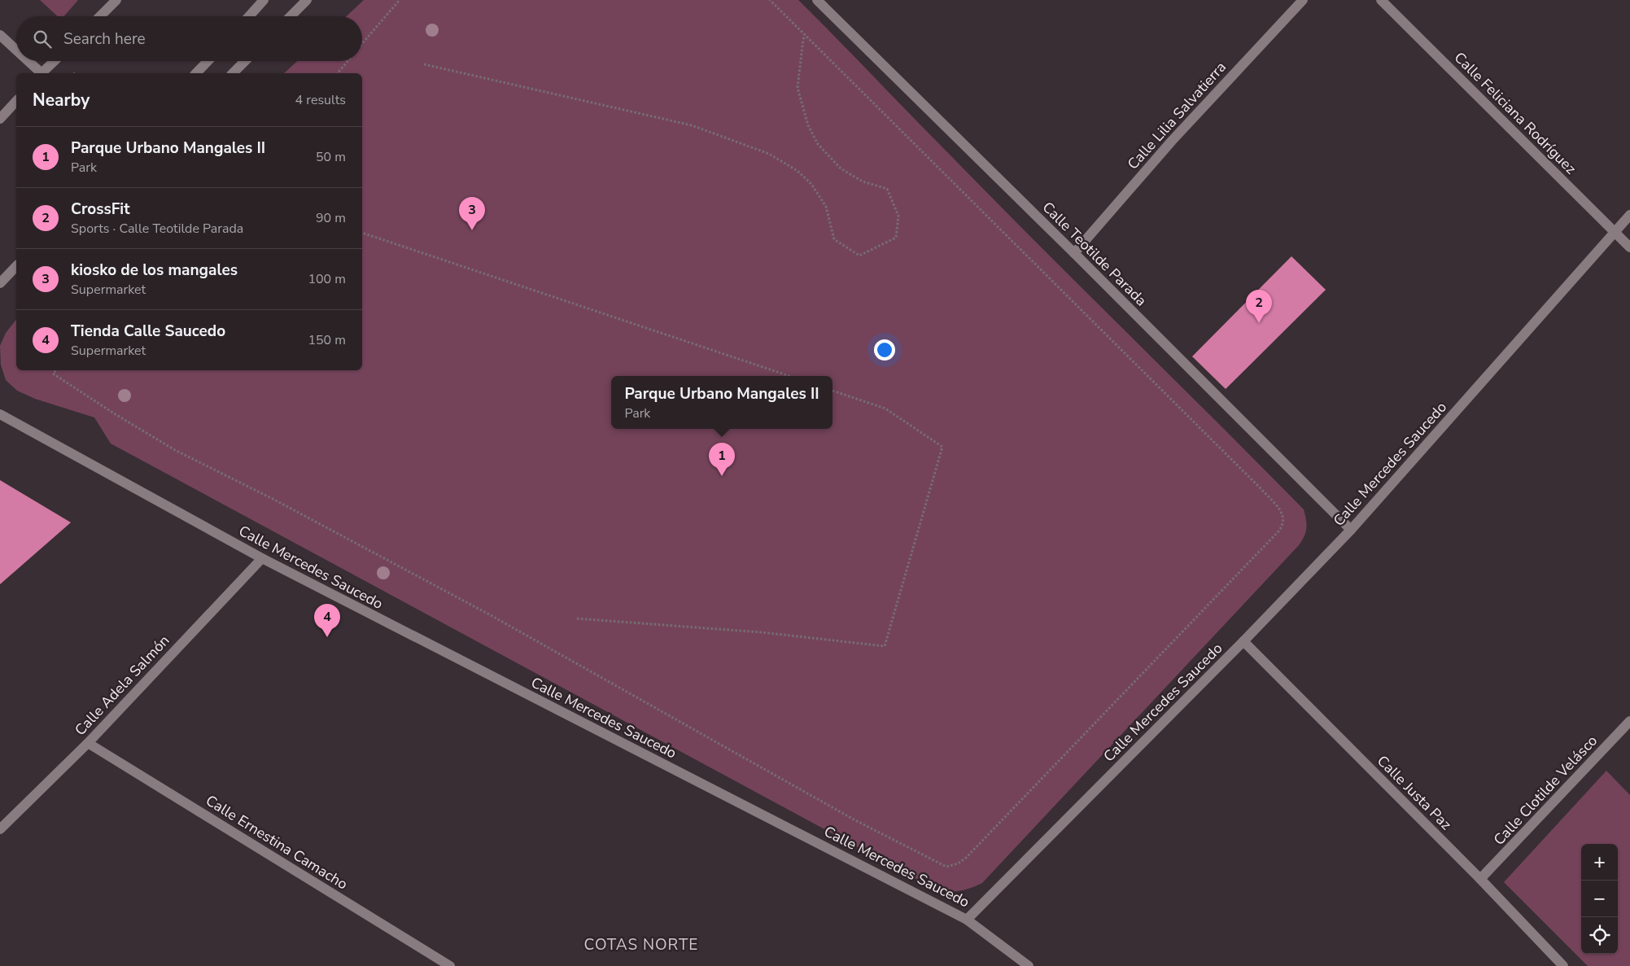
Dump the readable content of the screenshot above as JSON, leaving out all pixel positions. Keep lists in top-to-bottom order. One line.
{"streets":{"street":["Calle Feliciana Rodríguez","Calle Lilia Salvatierra","Calle Teotilde Parada","Calle Mercedes Saucedo","Calle Adela Salmón","Calle Clotilde Velásco","Calle Justa Paz","Calle Ernestina Camacho"]},"crossings":[["Calle Feliciana Rodríguez","Calle Mercedes Saucedo"],["Calle Lilia Salvatierra","Calle Teotilde Parada"],["Calle Teotilde Parada","Calle Mercedes Saucedo"],["Calle Mercedes Saucedo","Calle Adela Salmón"],["Calle Mercedes Saucedo","Calle Justa Paz"],["Calle Adela Salmón","Calle Ernestina Camacho"],["Calle Clotilde Velásco","Calle Justa Paz"]],"districts":["COTAS NORTE"],"page":{"search":"Search here","heading":["Nearby","4 results"],"list":[{"mark":"1","name":"Parque Urbano Mangales II","note":"Park","value":"50 m"},{"mark":"2","name":"CrossFit","note":"Sports · Calle Teotilde Parada","value":"90 m"},{"mark":"3","name":"kiosko de los mangales","note":"Supermarket","value":"100 m"},{"mark":"4","name":"Tienda Calle Saucedo","note":"Supermarket","value":"150 m"}],"pins":["3","2","1","4"],"popup":["Parque Urbano Mangales II","Park"],"map_buttons":["+","−"]}}
